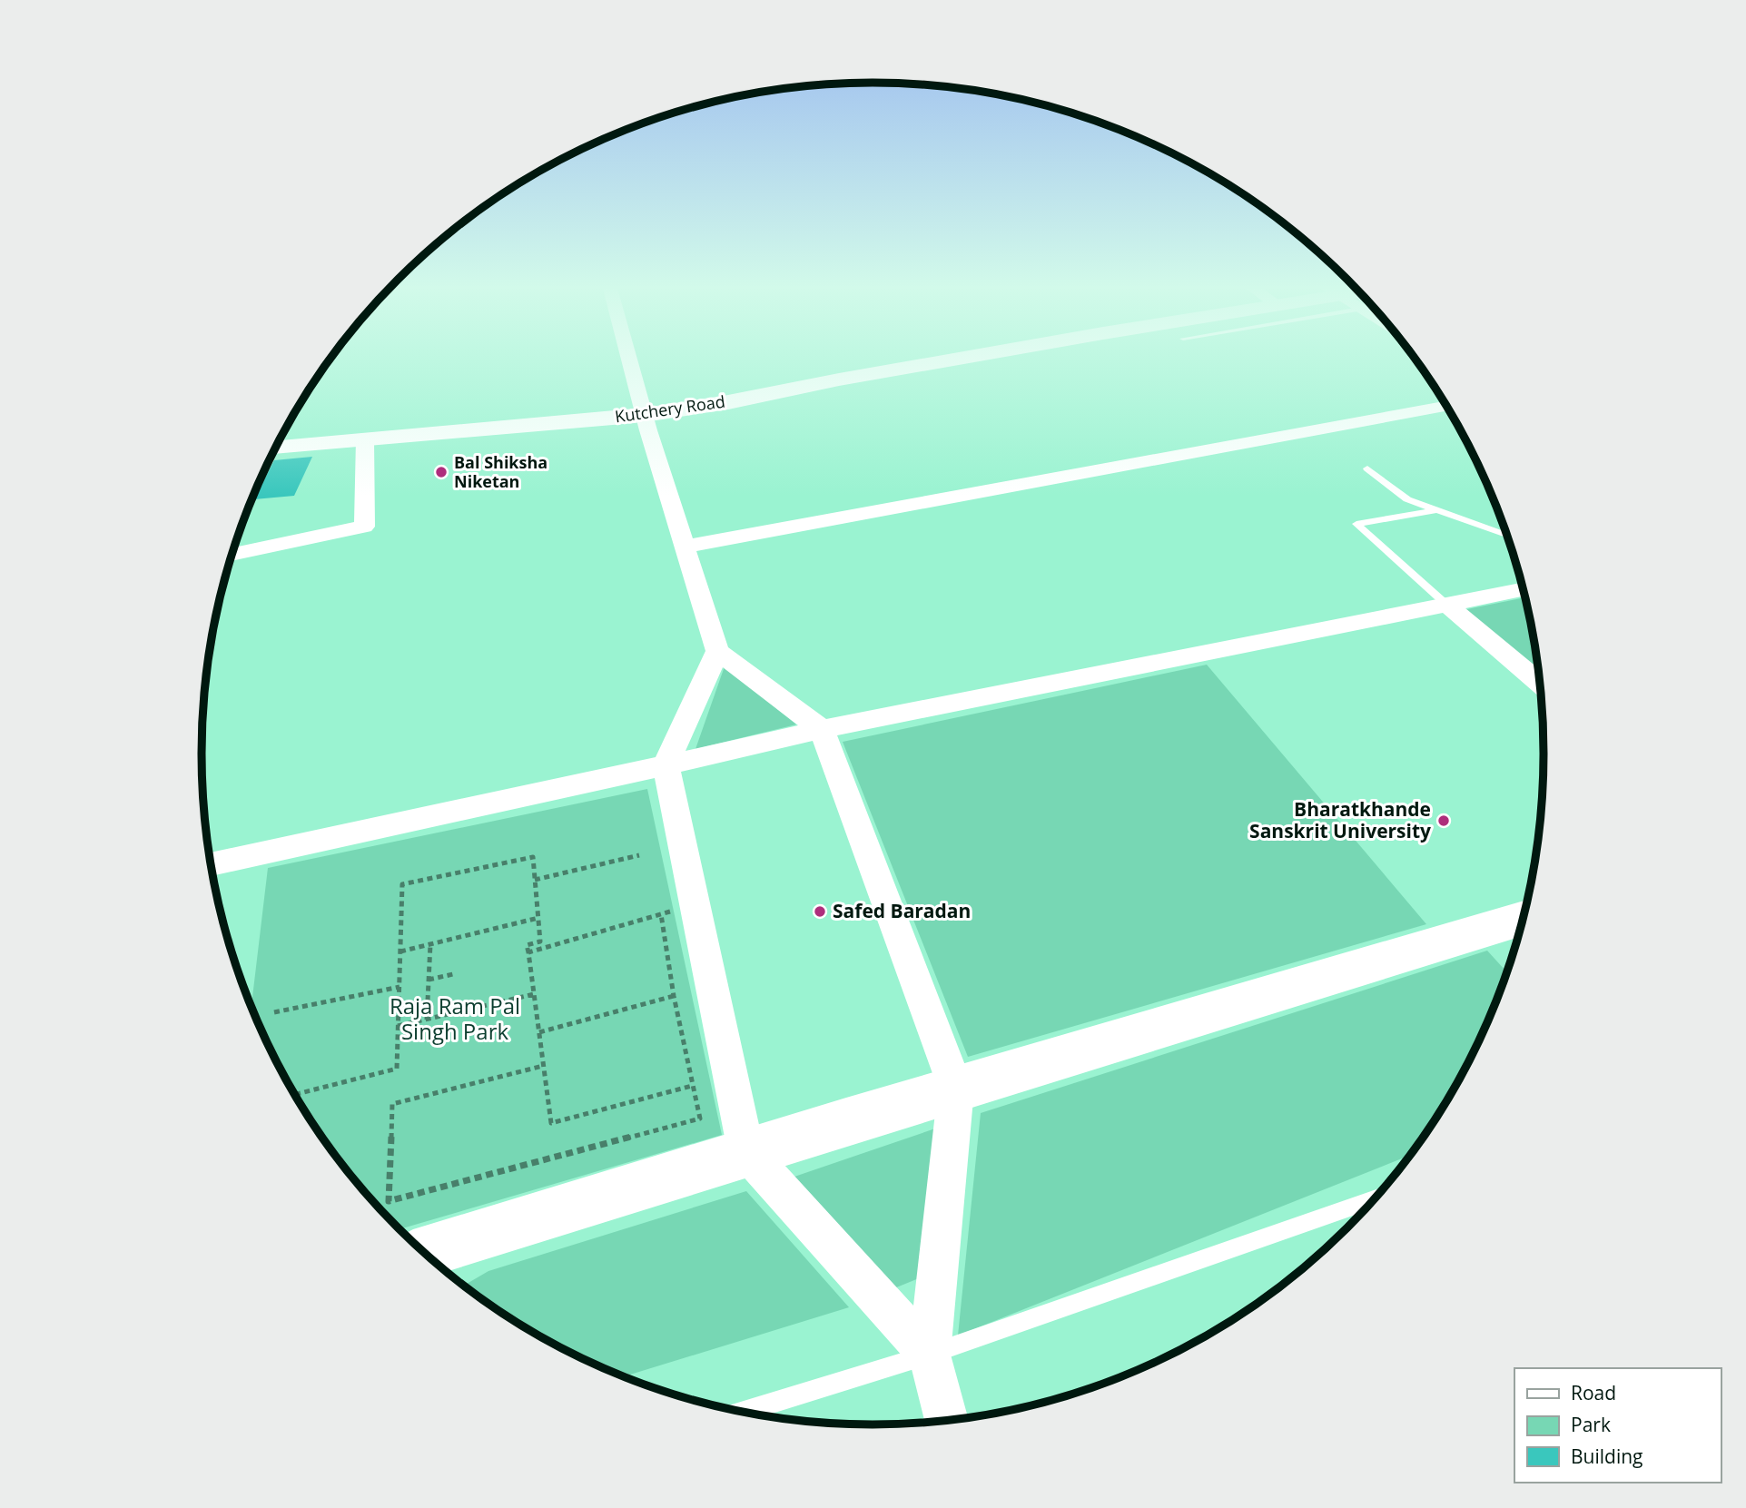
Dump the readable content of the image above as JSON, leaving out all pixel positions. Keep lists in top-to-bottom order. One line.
{"streets":{"street":["Kutchery Road"]},"parks":["Raja Ram Pal Singh Park"],"places":["Bal Shiksha Niketan","Bharatkhande Sanskrit University","Safed Baradan"],"legend":["Road","Park","Building"]}
